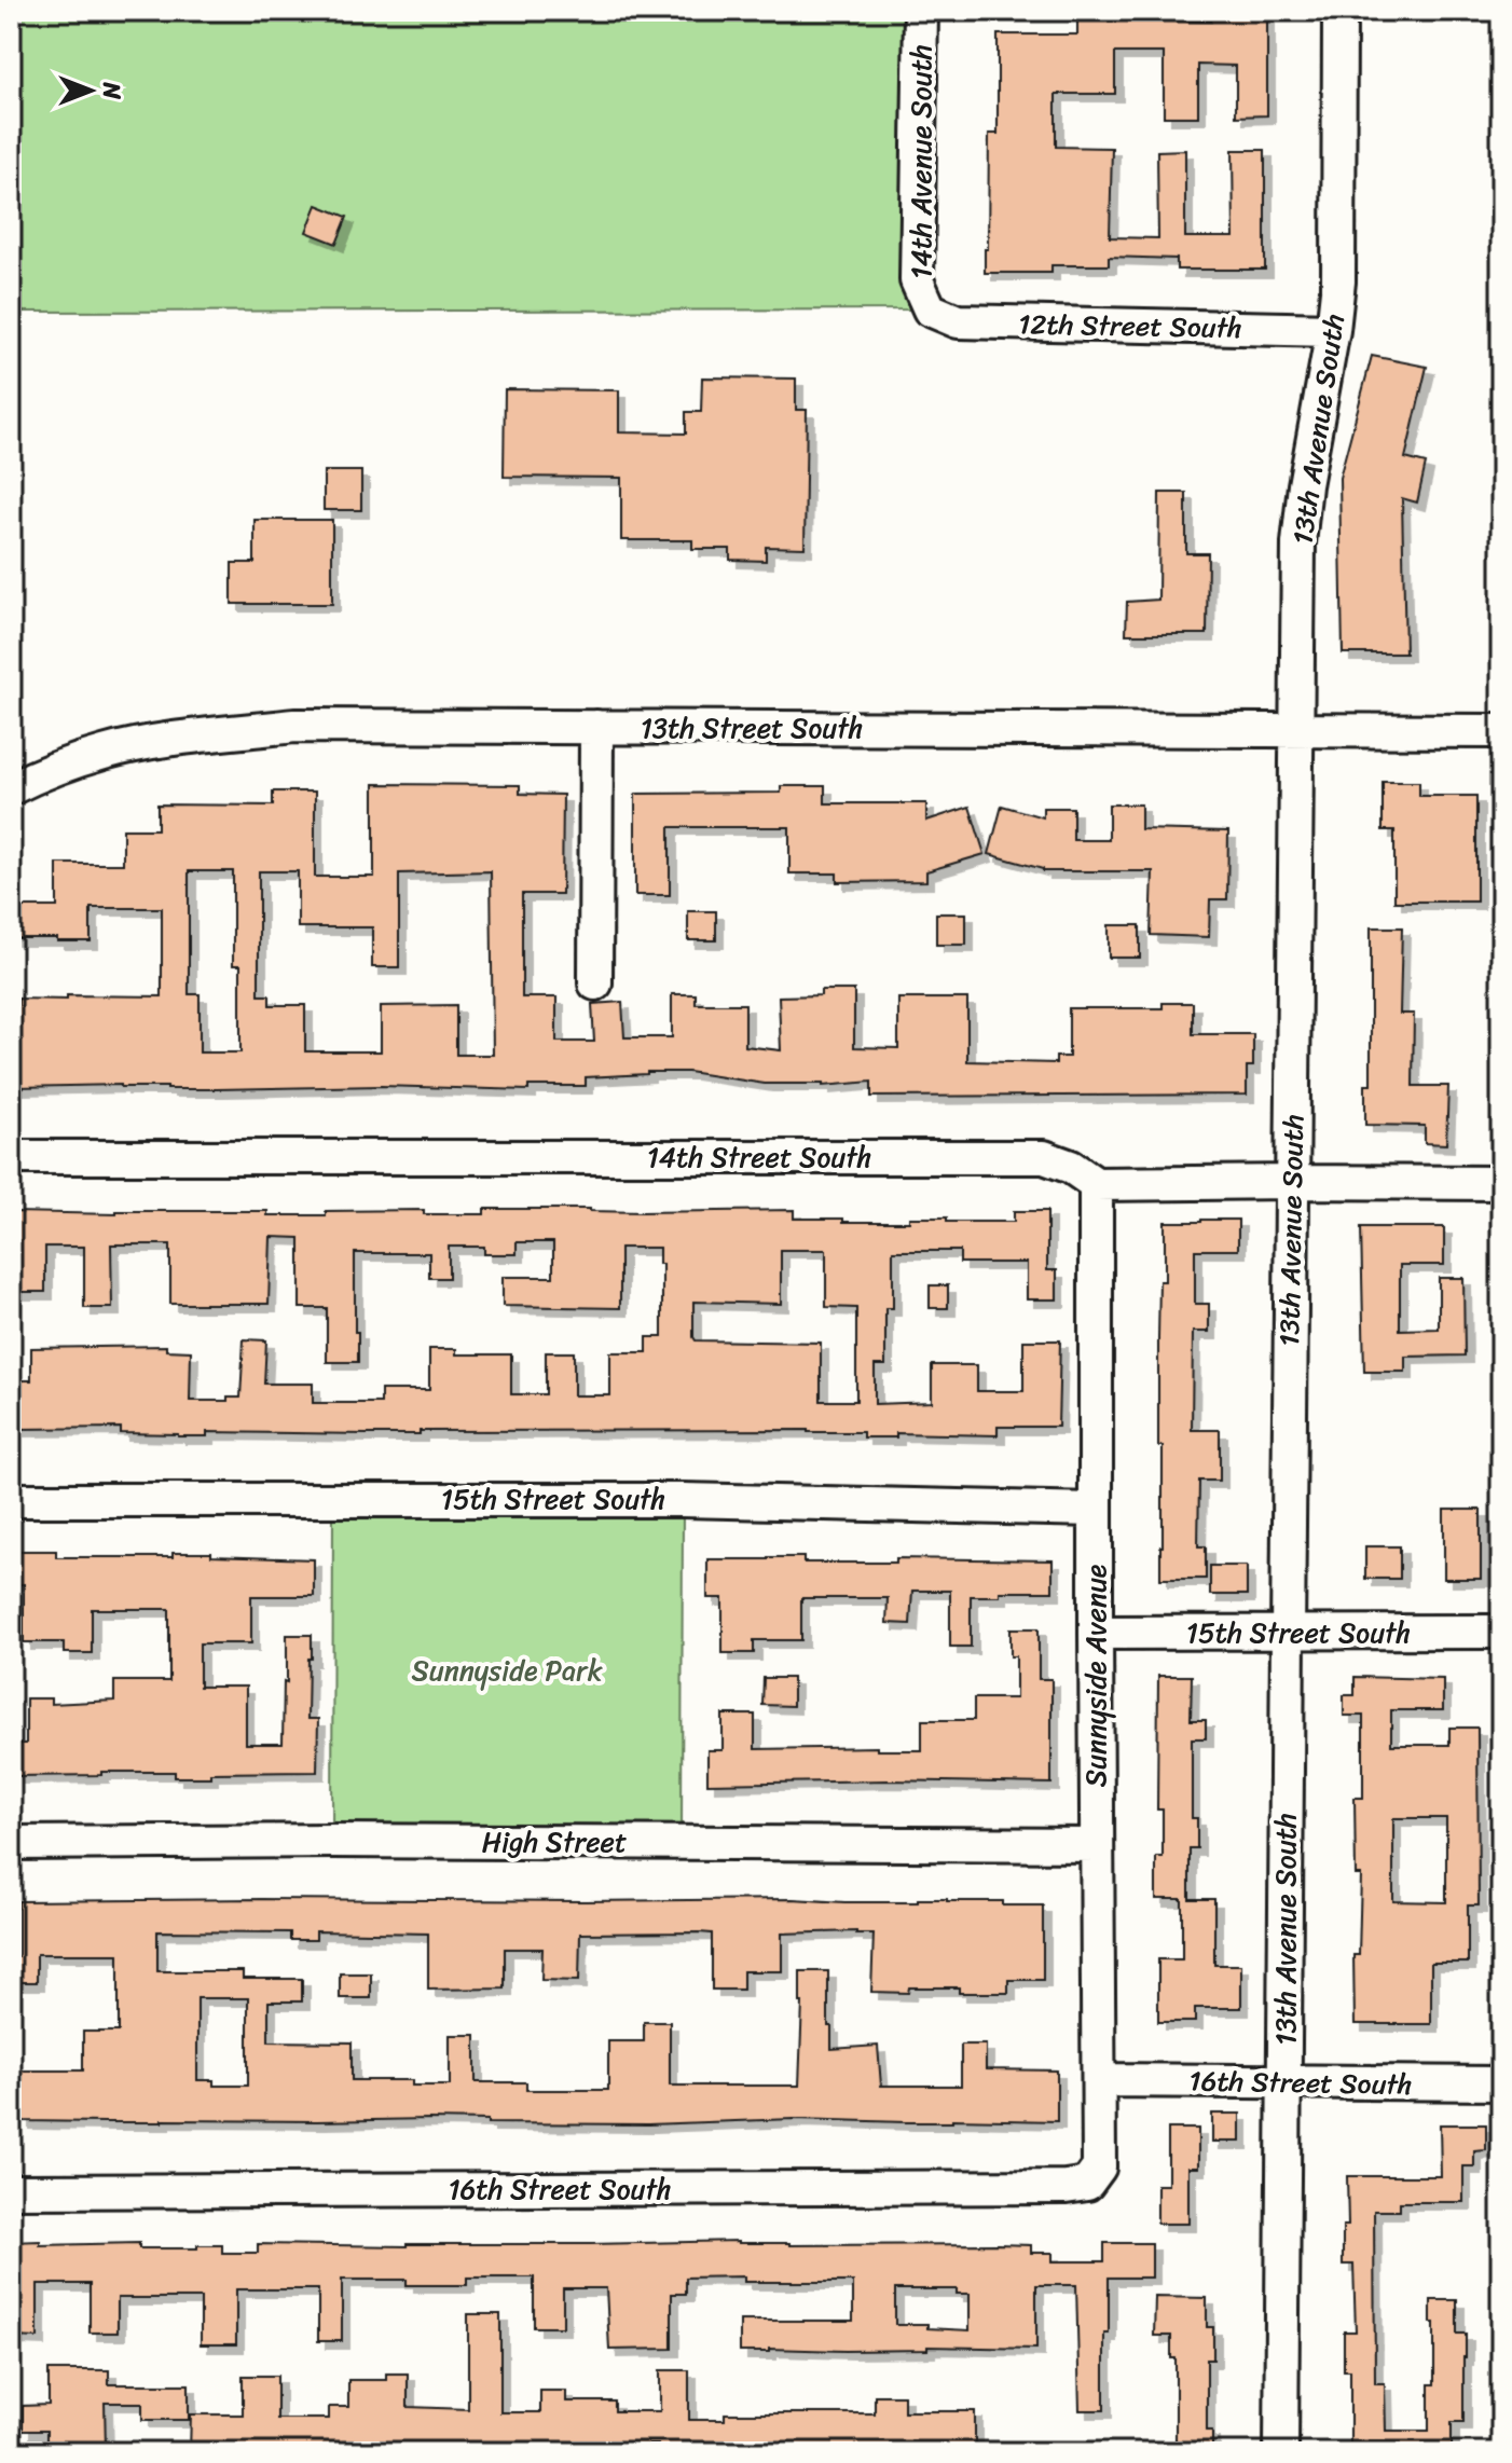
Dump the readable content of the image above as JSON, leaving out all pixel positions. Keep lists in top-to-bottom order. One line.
{"streets":{"street":["14th Avenue South","12th Street South","13th Avenue South","13th Street South","14th Street South","15th Street South","Sunnyside Avenue","High Street","16th Street South"]},"crossings":[["14th Avenue South","12th Street South"],["12th Street South","13th Avenue South"],["13th Avenue South","13th Street South"],["13th Avenue South","15th Street South"],["13th Avenue South","16th Street South"],["14th Street South","Sunnyside Avenue"],["15th Street South","Sunnyside Avenue"],["Sunnyside Avenue","High Street"],["Sunnyside Avenue","16th Street South"]],"parks":["Sunnyside Park"],"north":"right"}
